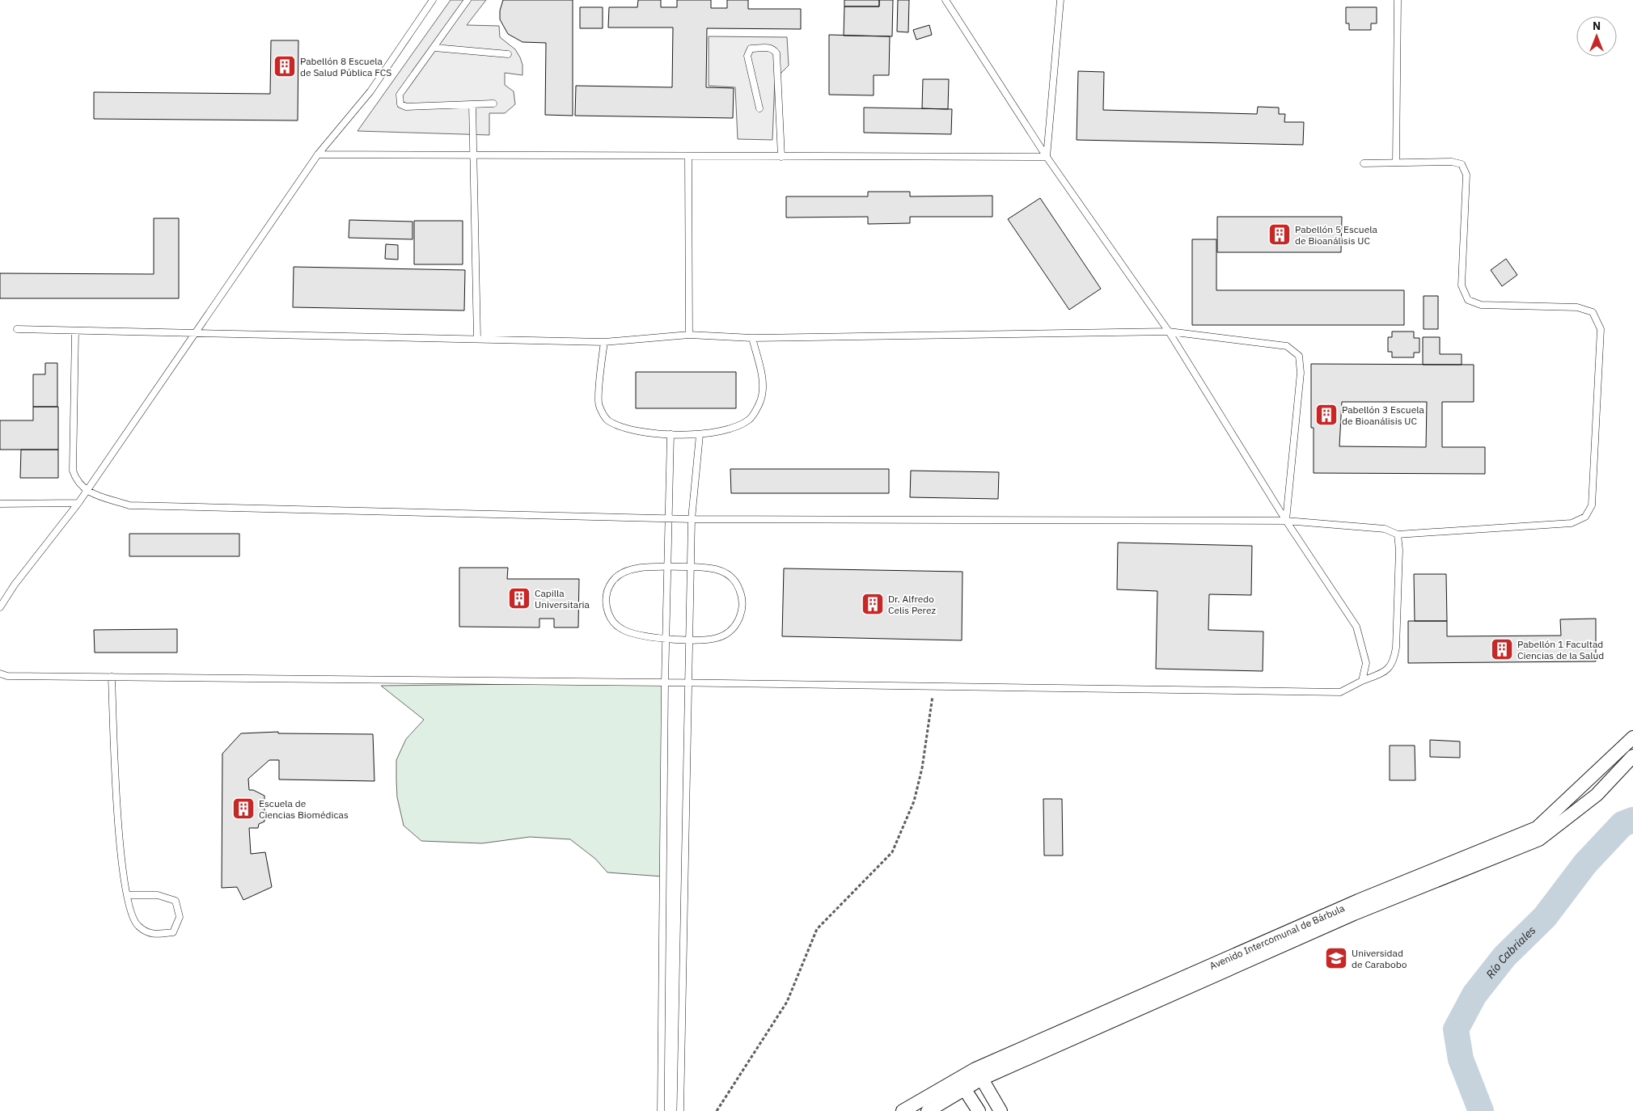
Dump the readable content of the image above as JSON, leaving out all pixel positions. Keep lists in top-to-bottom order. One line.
{"streets":{"street":["Avenido Intercomunal de Bárbula"]},"water":["Río Cabriales"],"places":{"building":["Pabellón 8 Escuela de Salud Pública FCS","Pabellón 5 Escuela de Bioanálisis UC","Pabellón 3 Escuela de Bioanálisis UC","Capilla Universitaria","Dr. Alfredo Celis Perez","Pabellón 1 Facultad Ciencias de la Salud","Escuela de Ciencias Biomédicas"],"school or university":["Universidad de Carabobo"]},"north":"top"}
